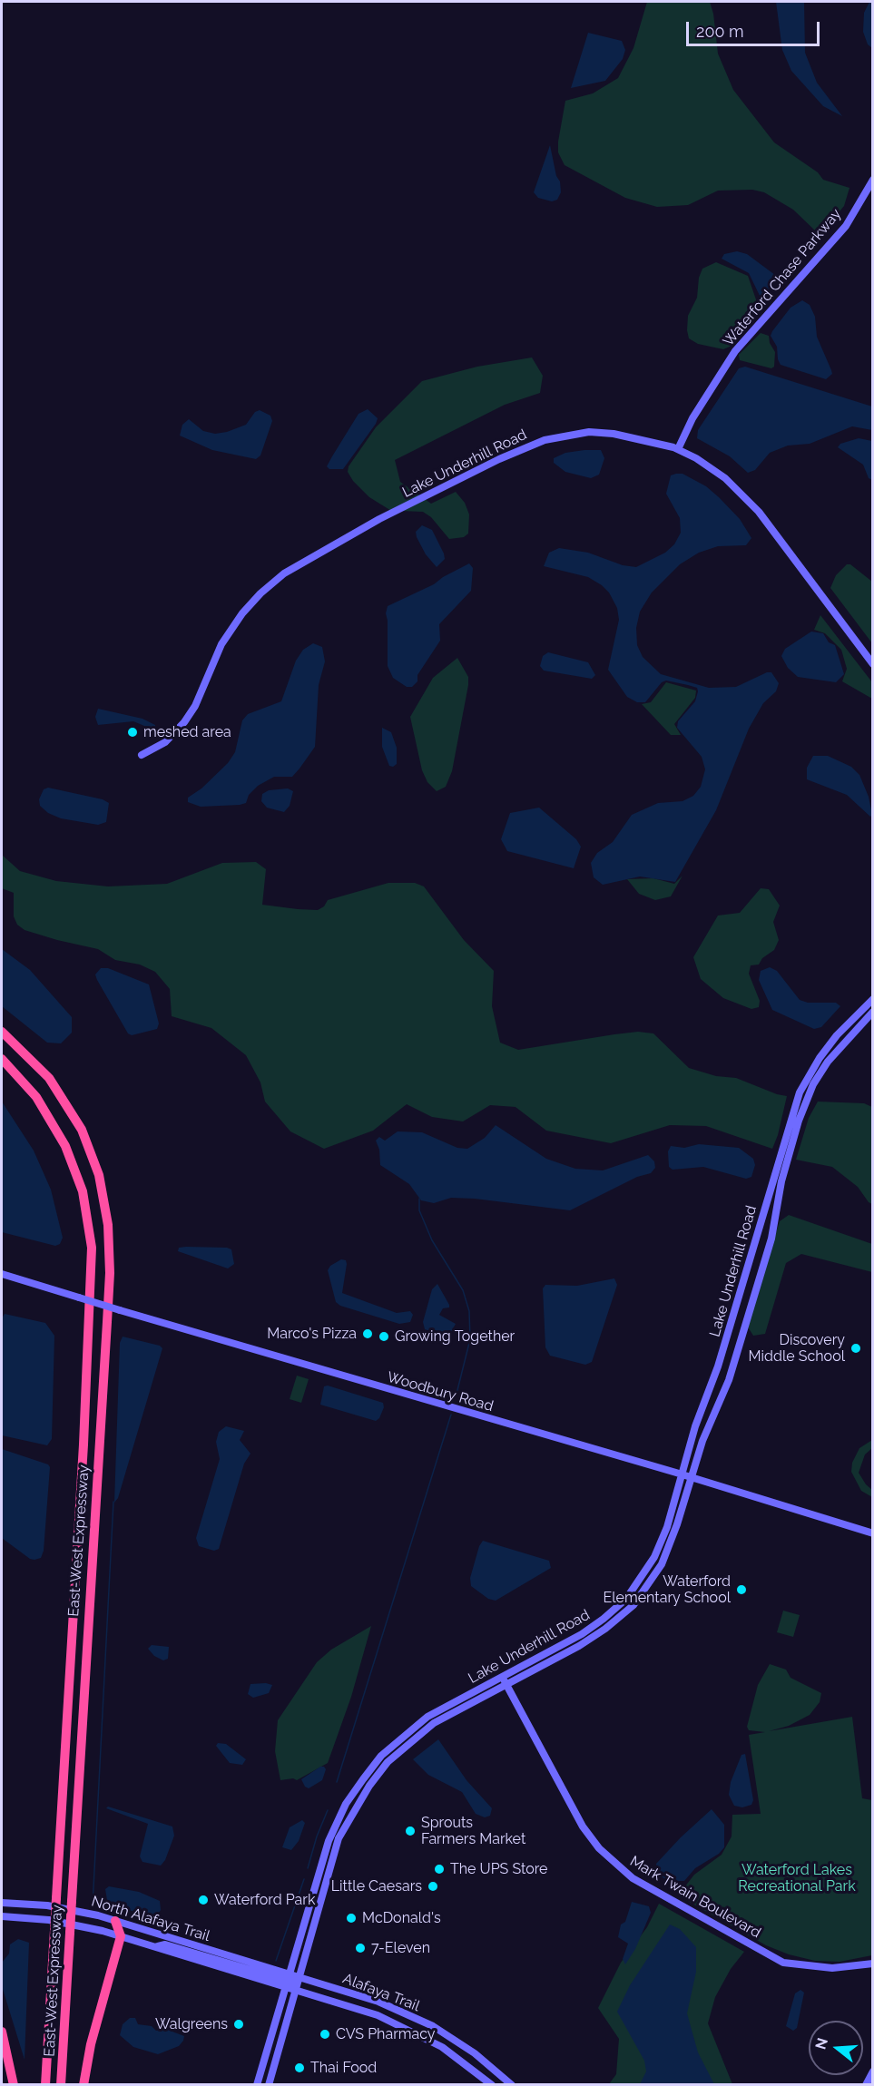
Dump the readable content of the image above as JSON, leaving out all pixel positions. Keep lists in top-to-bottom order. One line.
{"streets":{"highway":["East-West Expressway"],"street":["Waterford Chase Parkway","Lake Underhill Road","Woodbury Road","Mark Twain Boulevard","North Alafaya Trail","Alafaya Trail"]},"crossings":[["Waterford Chase Parkway","Lake Underhill Road"],["Lake Underhill Road","Woodbury Road"],["Lake Underhill Road","Mark Twain Boulevard"],["Lake Underhill Road","North Alafaya Trail"],["Lake Underhill Road","Alafaya Trail"],["North Alafaya Trail","Alafaya Trail"]],"parks":["Waterford Lakes Recreational Park"],"places":["meshed area","Marco's Pizza","Growing Together","Discovery Middle School","Waterford Elementary School","Sprouts Farmers Market","The UPS Store","Little Caesars","Waterford Park","McDonald's","7-Eleven","Walgreens","CVS Pharmacy","Thai Food"],"scale_bar":"200 m","north":"left"}
